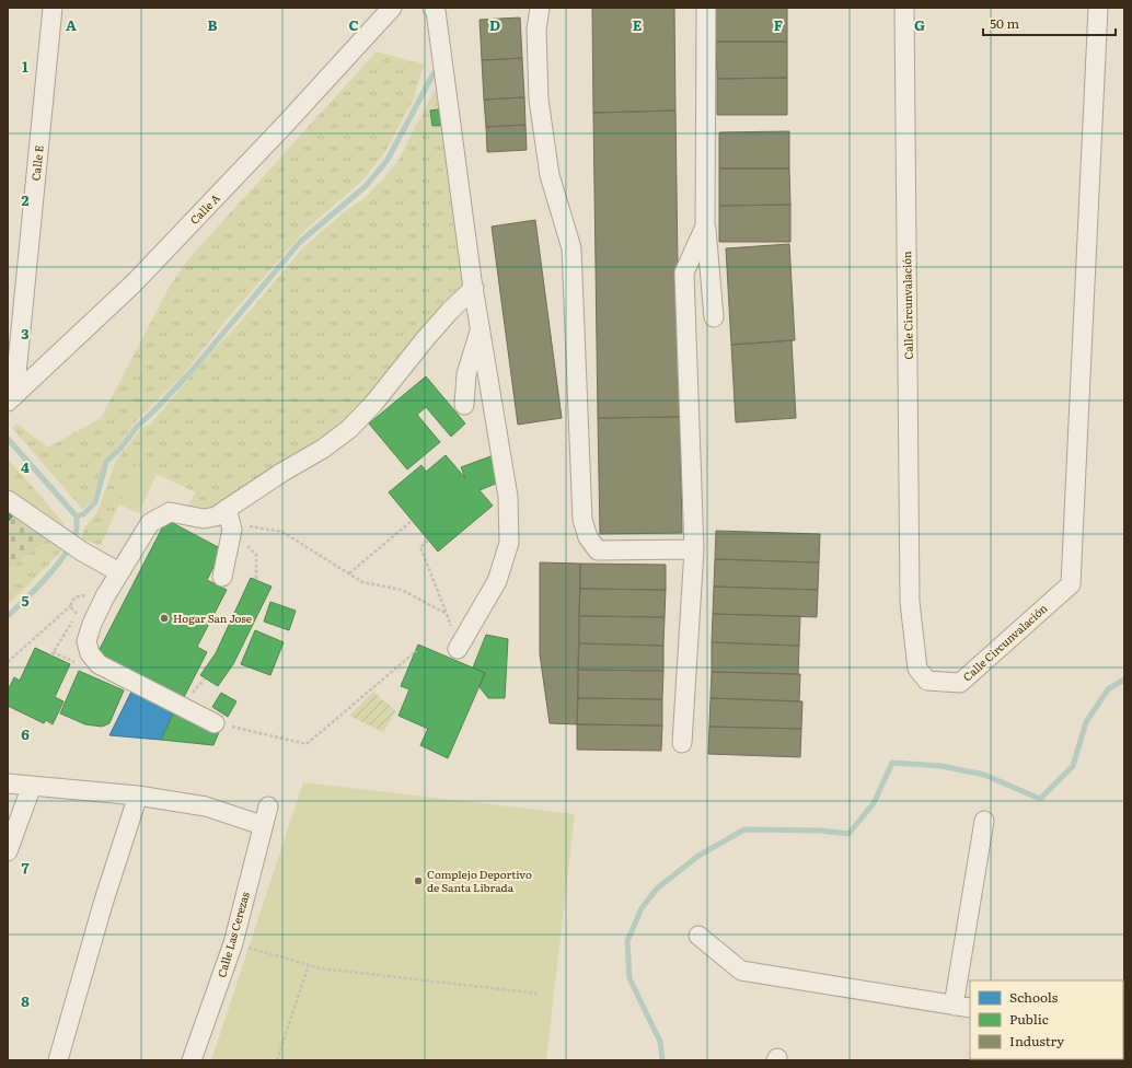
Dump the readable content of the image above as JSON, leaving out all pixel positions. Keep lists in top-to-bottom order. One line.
{"streets":{"street":["Calle E","Calle A","Calle Circunvalación","Calle Las Cerezas"]},"crossings":[["Calle E","Calle A"]],"places":["Hogar San Jose","Complejo Deportivo de Santa Librada"],"legend":["Schools","Public","Industry"],"scale_bar":"50 m","grid":{"columns":["A","B","C","D","E","F","G"],"rows":["1","2","3","4","5","6","7","8"]}}
